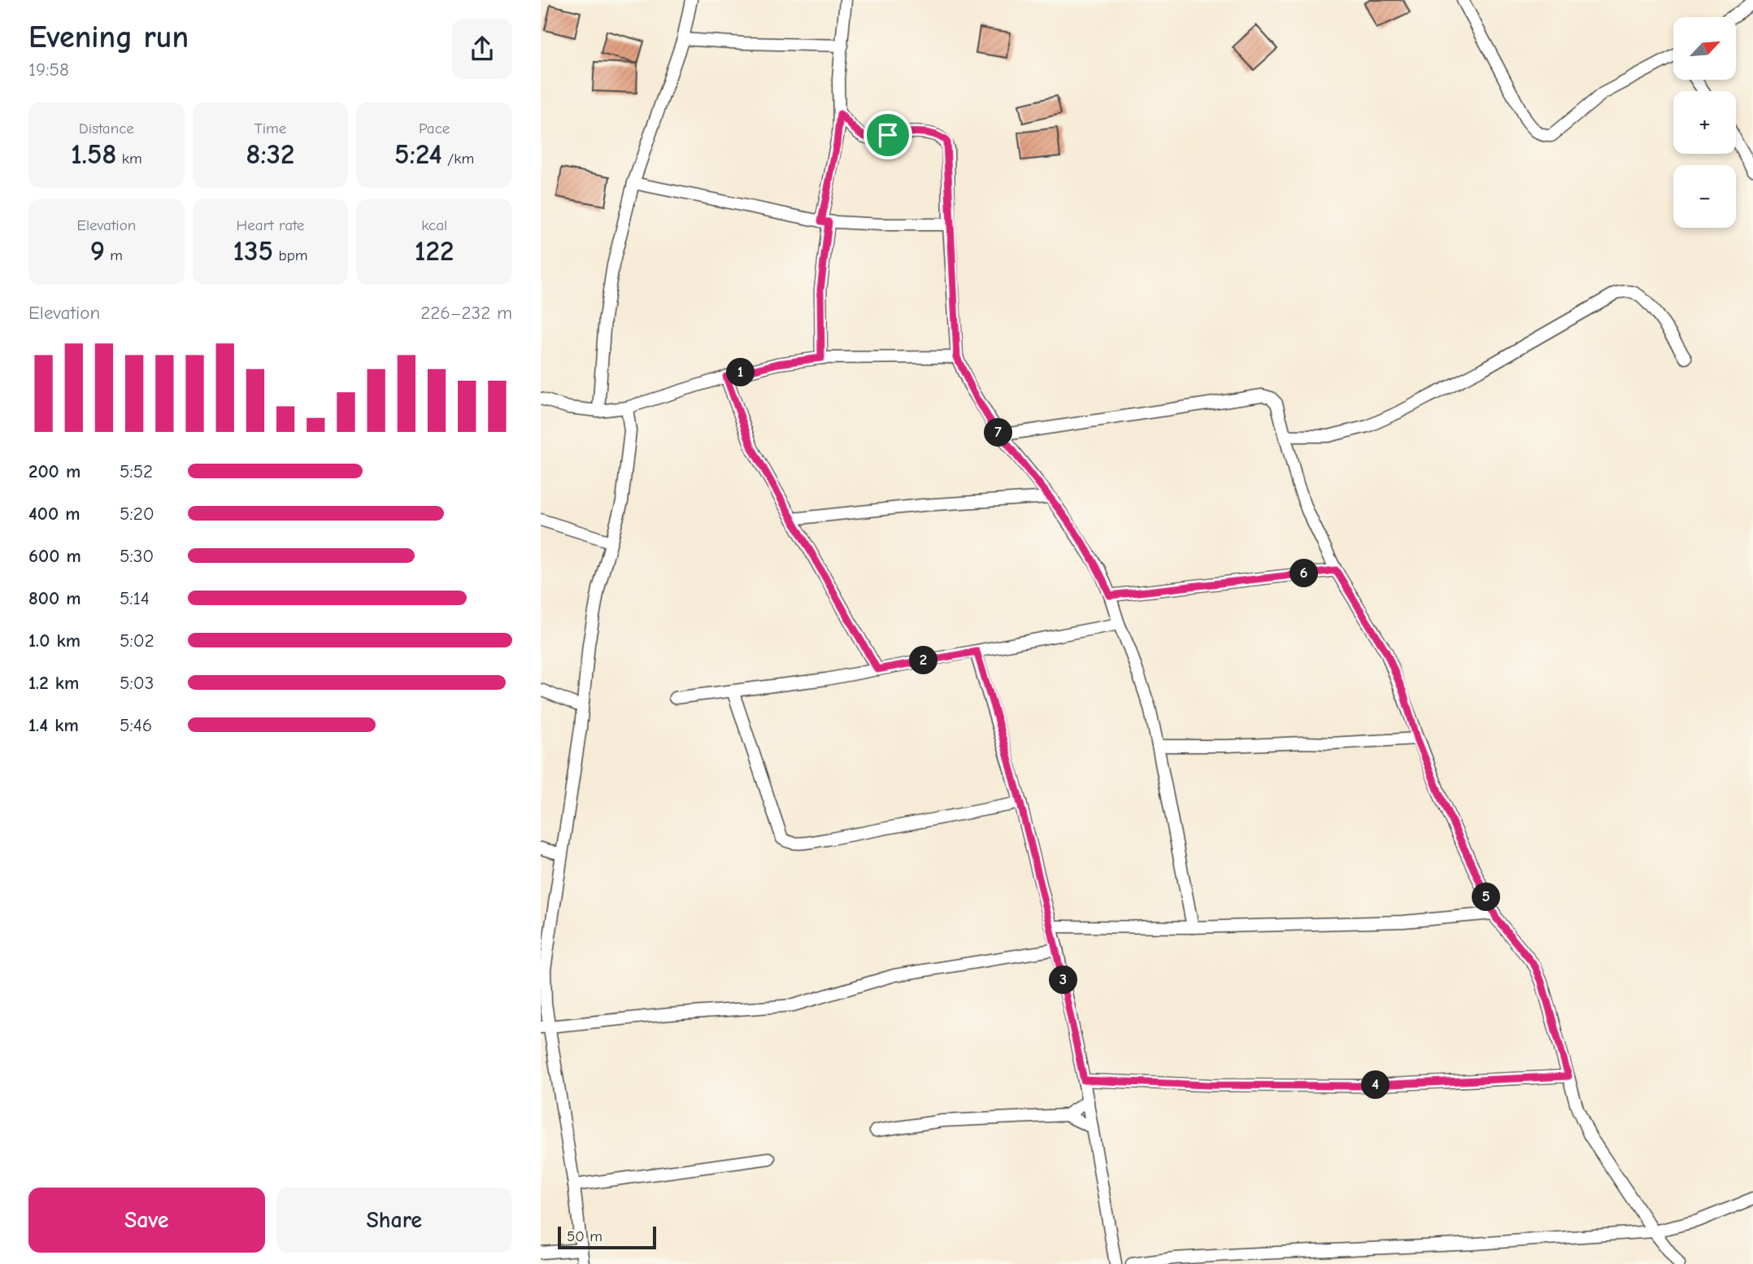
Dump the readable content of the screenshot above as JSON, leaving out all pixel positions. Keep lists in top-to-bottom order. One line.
{"scale_bar":"50 m","north":"top right","page":{"heading":["Evening run","19:58"],"map_buttons":["+","−"],"stats":[["Distance","1.58 km"],["Time","8:32"],["Pace","5:24 /km"],["Elevation","9 m"],["Heart rate","135 bpm"],["kcal","122"]],"chart":["Elevation","226–232 m"],"pins":["1","7","6","2","5","3","4"],"list":[{"name":"200 m","note":"5:52"},{"name":"400 m","note":"5:20"},{"name":"600 m","note":"5:30"},{"name":"800 m","note":"5:14"},{"name":"1.0 km","note":"5:02"},{"name":"1.2 km","note":"5:03"},{"name":"1.4 km","note":"5:46"}],"buttons":["Save","Share"],"scale":"50 m"}}
